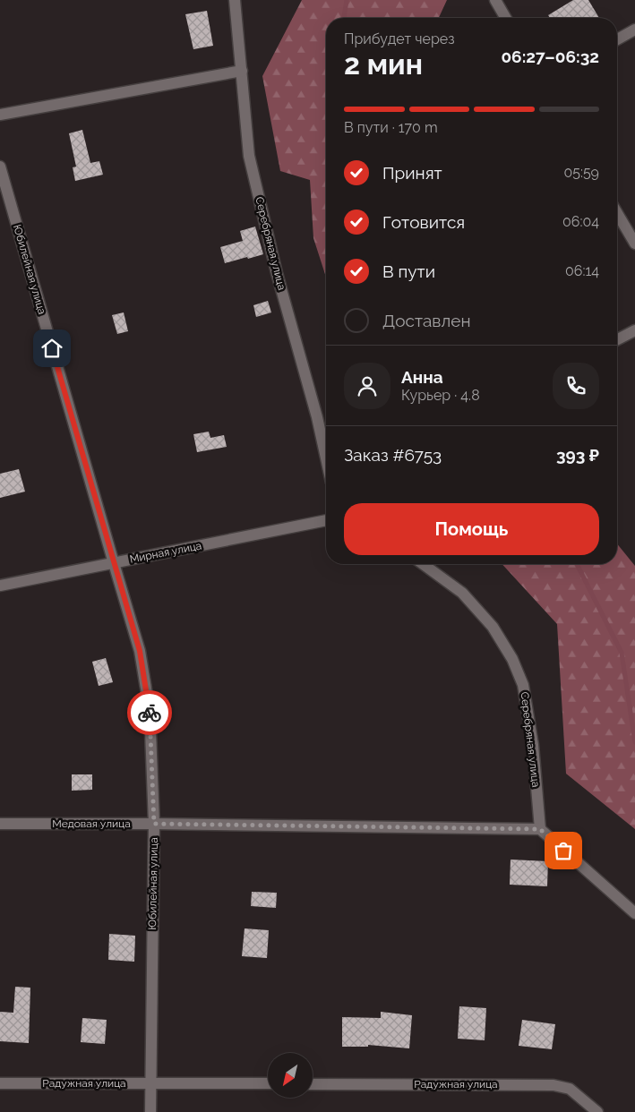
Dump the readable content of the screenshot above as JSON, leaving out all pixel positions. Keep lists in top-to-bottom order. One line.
{"streets":{"street":["Серебряная улица","Юбилейная улица","Мирная улица","Медовая улица","Радужная улица"]},"crossings":[["Серебряная улица","Медовая улица"],["Юбилейная улица","Мирная улица"],["Юбилейная улица","Медовая улица"],["Юбилейная улица","Радужная улица"]],"north":"bottom left","page":{"heading":["2 мин","Прибудет через","06:27–06:32"],"panel":["Анна","Курьер · 4.8","Заказ #6753","393 ₽"],"bar":"В пути · 170 m","list":[["Принят","05:59"],["Готовится","06:04"],["В пути","06:14"],"Доставлен"],"buttons":"Помощь"}}
